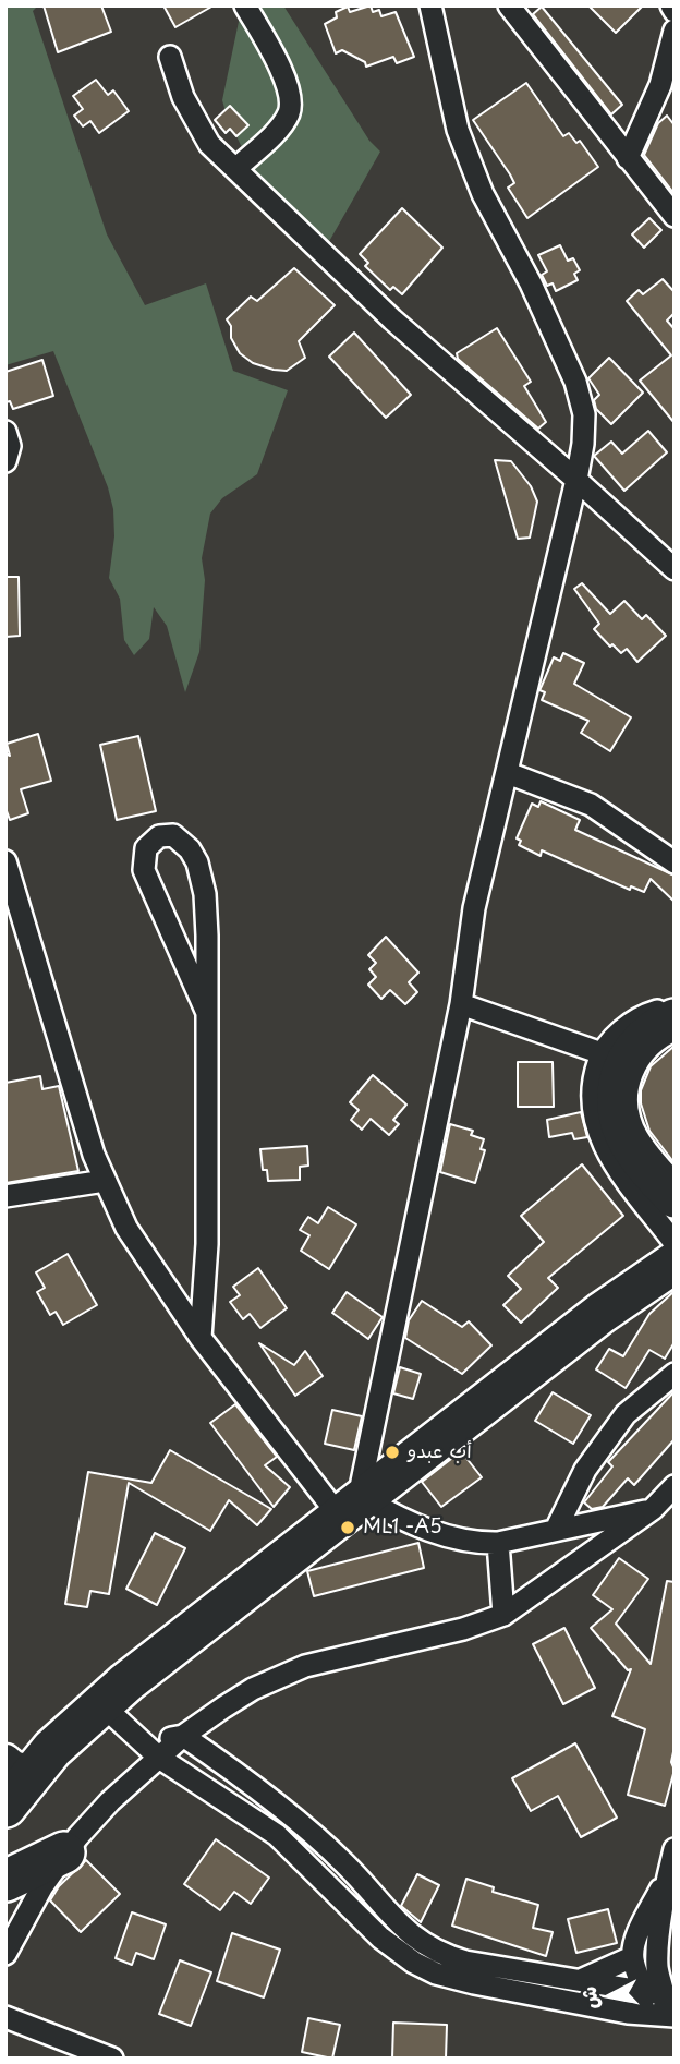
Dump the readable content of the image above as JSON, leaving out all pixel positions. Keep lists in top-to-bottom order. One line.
{"places":["أب عبدو","ML1 -A5"],"north":"left"}
